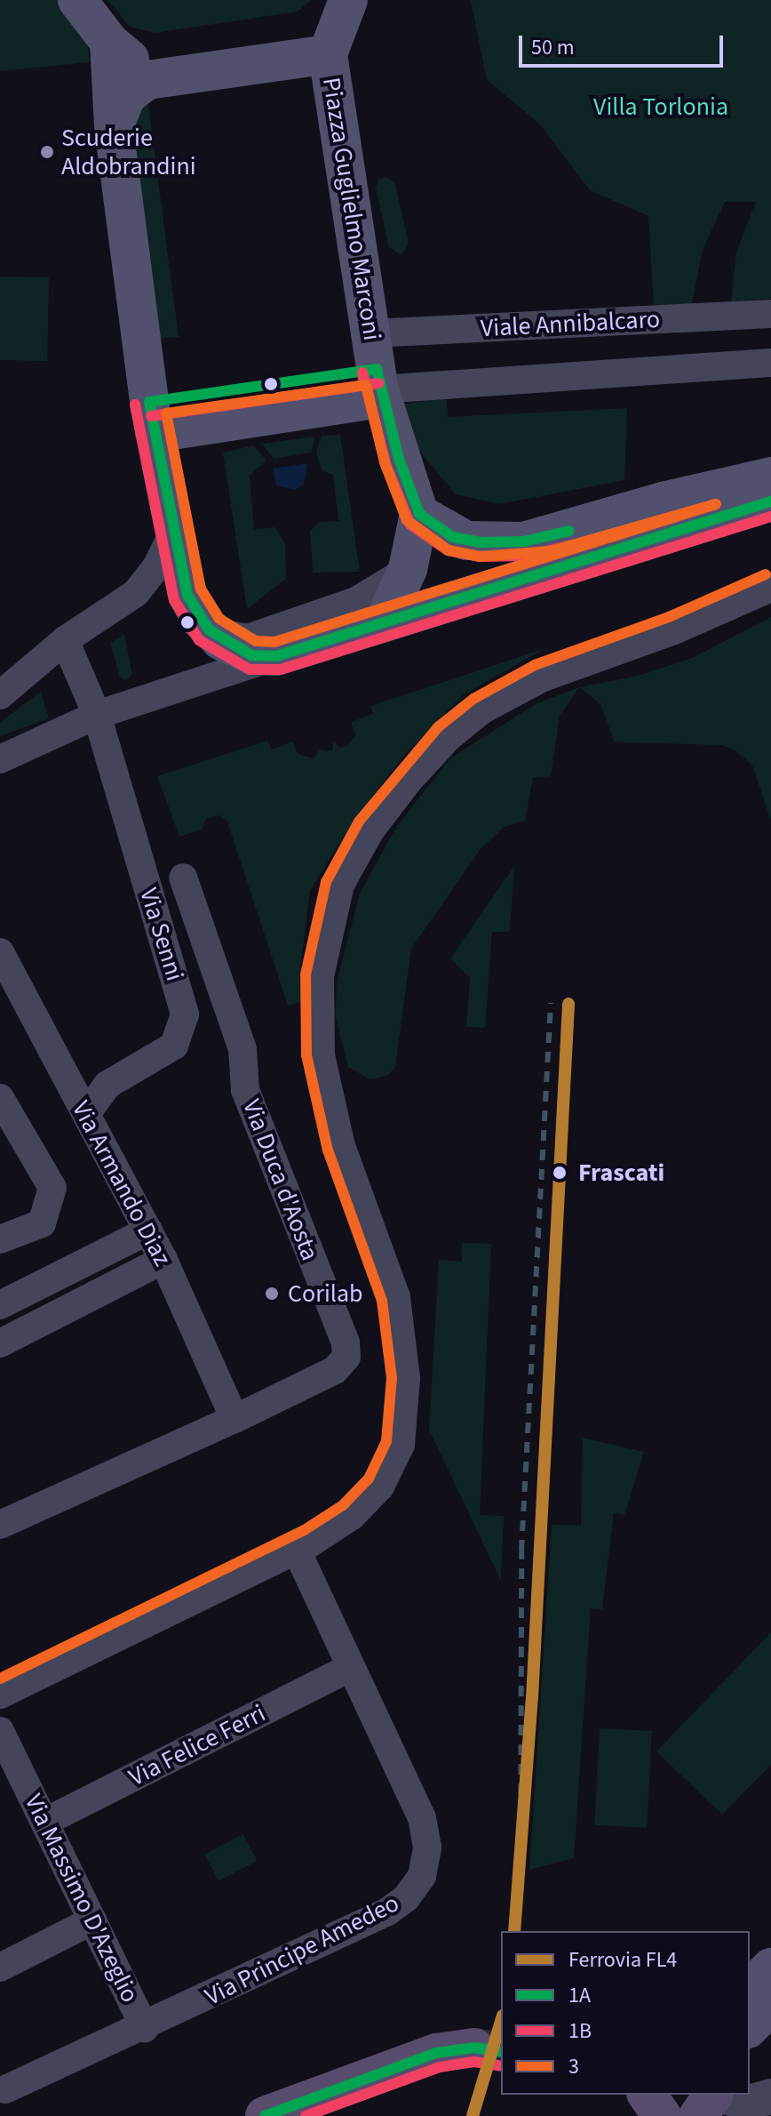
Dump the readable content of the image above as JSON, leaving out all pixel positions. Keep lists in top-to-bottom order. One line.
{"streets":{"main road":["Piazza Guglielmo Marconi"],"street":["Viale Annibalcaro","Via Senni","Via Duca d'Aosta","Via Armando Diaz","Via Felice Ferri","Via Massimo D'Azeglio","Via Principe Amedeo"]},"crossings":[["Piazza Guglielmo Marconi","Viale Annibalcaro"],["Via Senni","Via Armando Diaz"],["Via Duca d'Aosta","Via Armando Diaz"],["Via Felice Ferri","Via Massimo D'Azeglio"],["Via Felice Ferri","Via Principe Amedeo"],["Via Massimo D'Azeglio","Via Principe Amedeo"]],"parks":["Villa Torlonia"],"places":["Scuderie Aldobrandini","Frascati","Corilab"],"lines":["transit line 1A","transit line 1B","transit line 3","rail line FL4"],"legend":["Ferrovia FL4","1A","1B","3"],"scale_bar":"50 m"}
